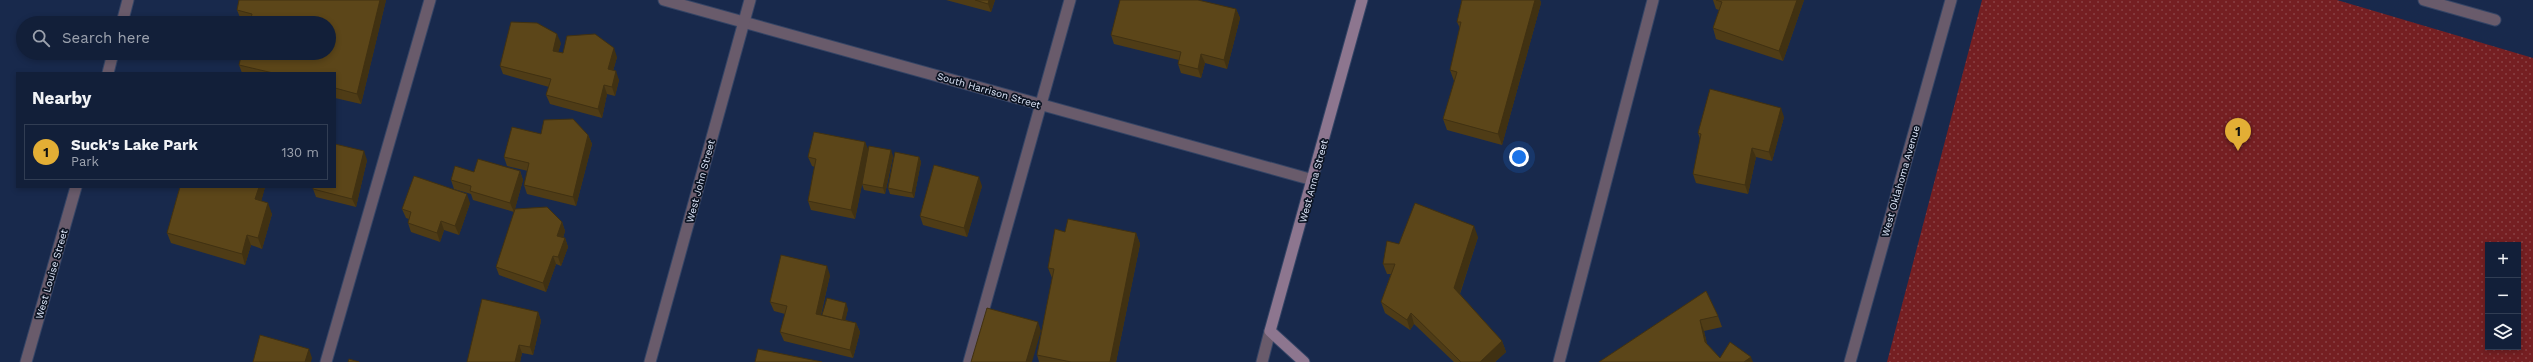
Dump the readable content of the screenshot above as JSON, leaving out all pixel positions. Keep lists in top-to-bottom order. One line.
{"streets":{"main road":["West Anna Street"],"street":["South Harrison Street","West John Street","West Oklahoma Avenue","West Louise Street"]},"crossings":[["South Harrison Street","West John Street"],["South Harrison Street","West Anna Street"]],"page":{"search":"Search here","heading":"Nearby","pins":"1","list":[{"mark":"1","name":"Suck's Lake Park","note":"Park","value":"130 m"}],"map_buttons":["+","−"]}}
